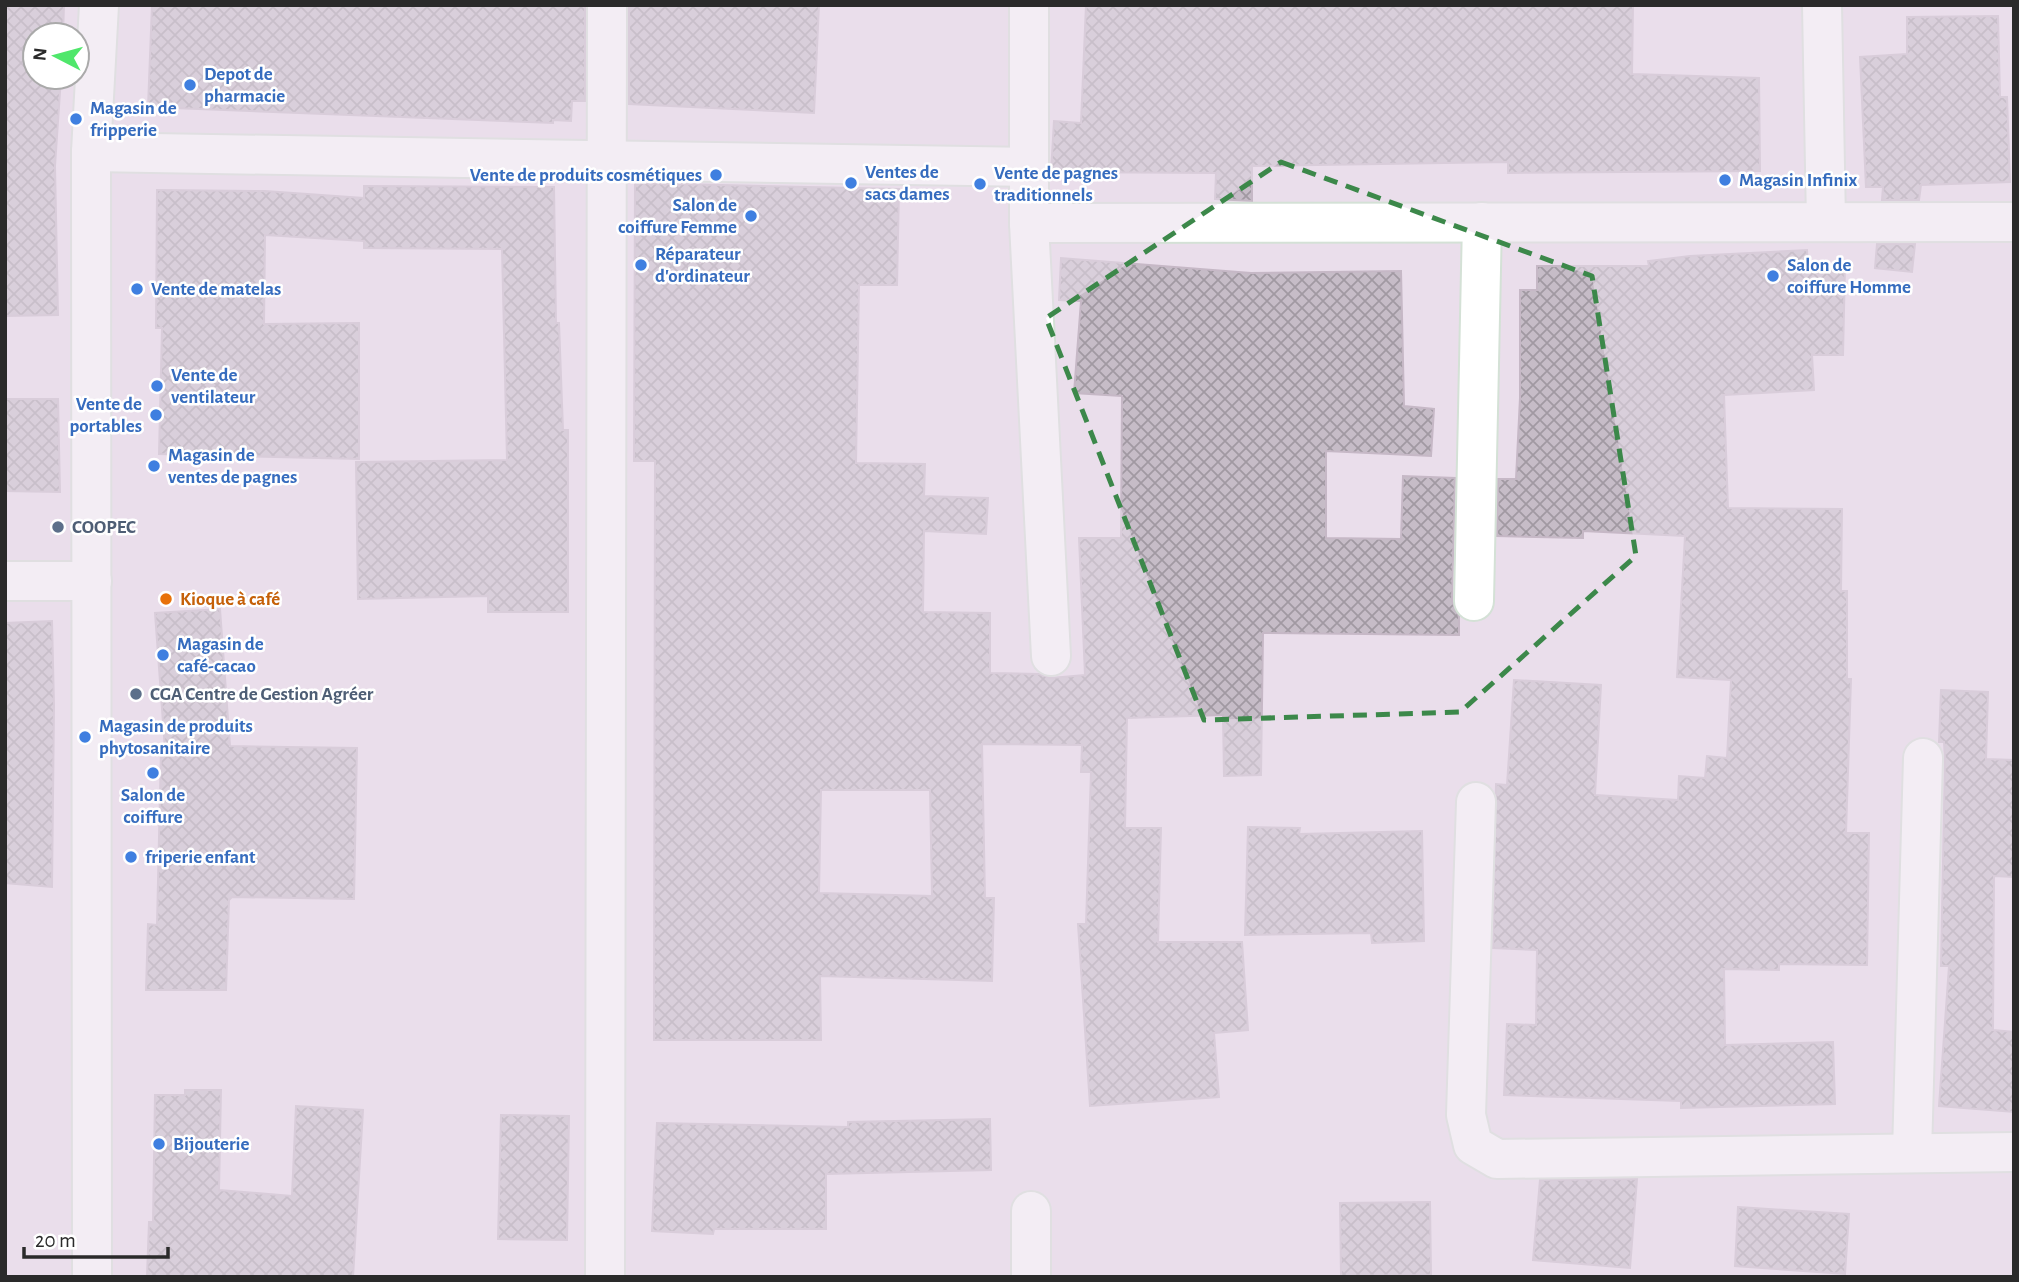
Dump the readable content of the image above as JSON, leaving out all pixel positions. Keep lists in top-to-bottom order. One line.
{"places":["Depot de pharmacie","Magasin de fripperie","Vente de produits cosmétiques","Magasin Infinix","Ventes de sacs dames","Vente de pagnes traditionnels","Salon de coiffure Femme","Réparateur d'ordinateur","Salon de coiffure Homme","Vente de matelas","Vente de ventilateur","Vente de portables","Magasin de ventes de pagnes","COOPEC","Kioque à café","Magasin de café-cacao","CGA Centre de Gestion Agréer","Magasin de produits phytosanitaire","Salon de coiffure","friperie enfant","Bijouterie"],"scale_bar":"20 m","north":"left"}
